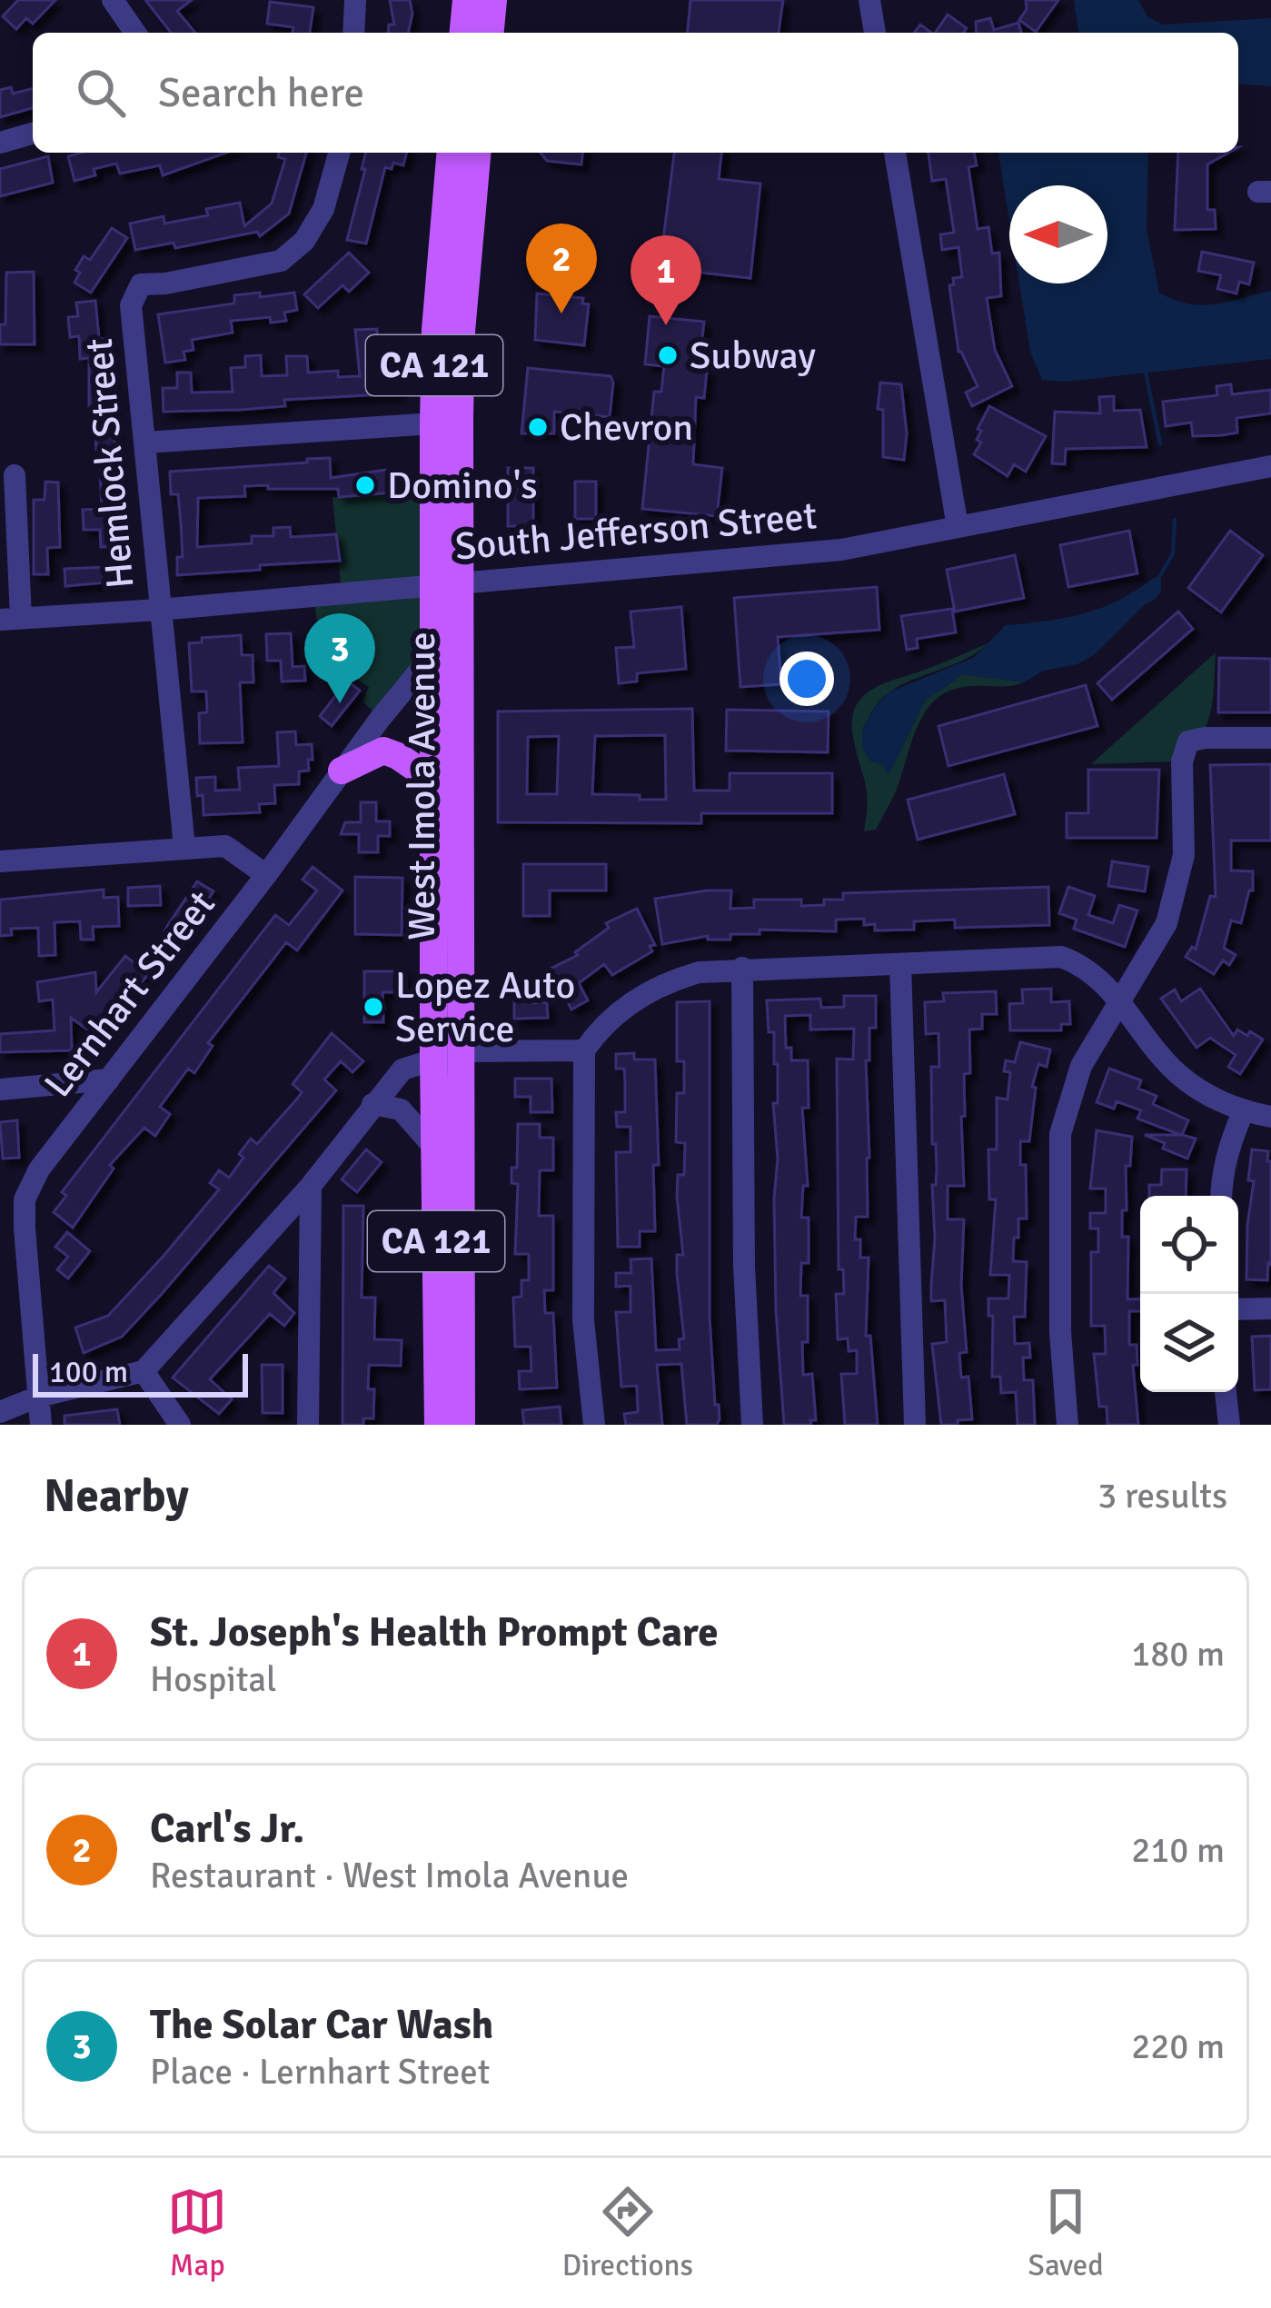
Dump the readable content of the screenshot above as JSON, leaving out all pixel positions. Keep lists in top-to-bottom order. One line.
{"streets":{"main road":["CA 121","West Imola Avenue"],"street":["Hemlock Street","South Jefferson Street","Lernhart Street"]},"crossings":[["Hemlock Street","South Jefferson Street"],["South Jefferson Street","West Imola Avenue"],["West Imola Avenue","Lernhart Street"]],"places":["Subway","Chevron","Domino's","Lopez Auto Service"],"scale_bar":"100 m","north":"left","page":{"search":"Search here","pins":["2","1","3"],"scale":"100 m","heading":["Nearby","3 results"],"list":[{"mark":"1","name":"St. Joseph's Health Prompt Care","note":"Hospital","value":"180 m"},{"mark":"2","name":"Carl's Jr.","note":"Restaurant · West Imola Avenue","value":"210 m"},{"mark":"3","name":"The Solar Car Wash","note":"Place · Lernhart Street","value":"220 m"}],"nav":["Map","Directions","Saved"]}}
